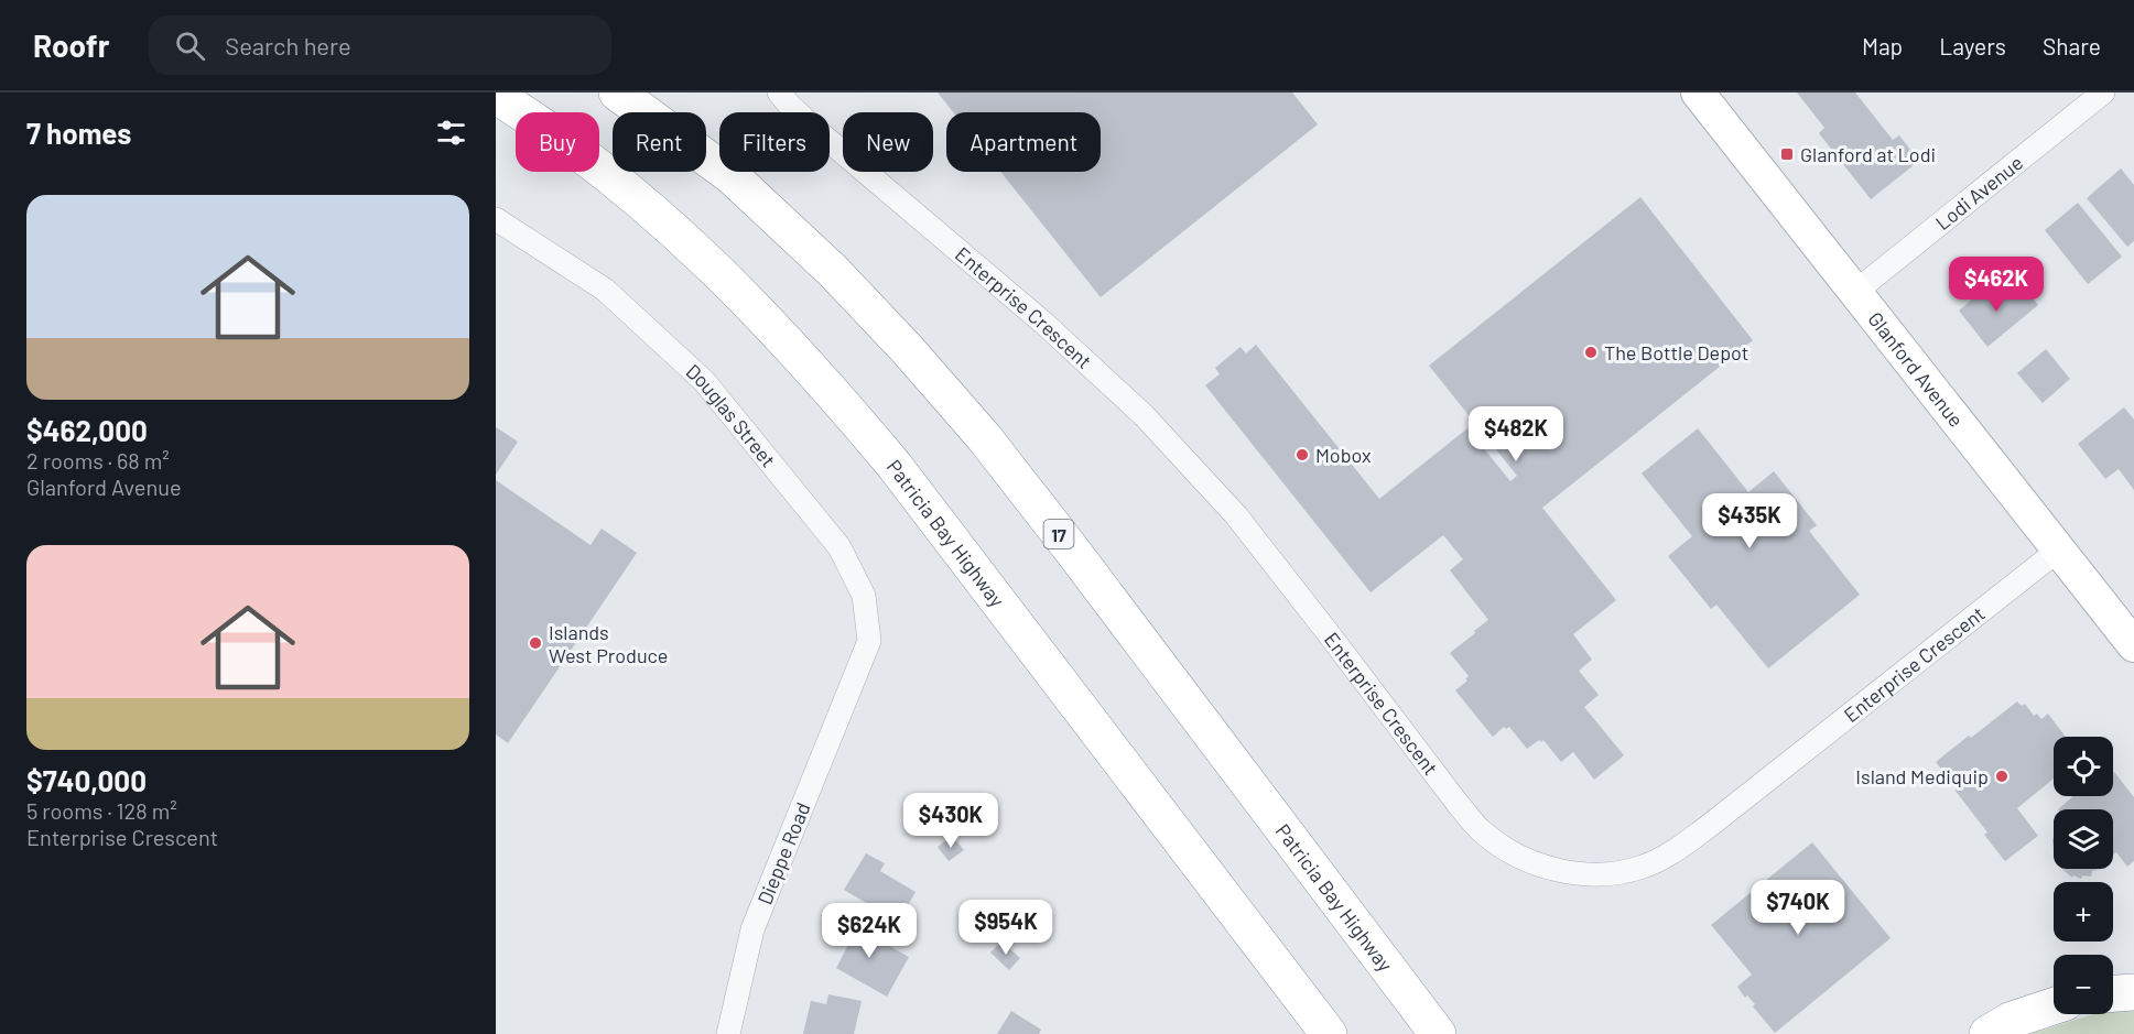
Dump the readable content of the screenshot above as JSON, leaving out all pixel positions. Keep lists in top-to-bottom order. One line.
{"streets":{"highway":["Patricia Bay Highway","17"],"main road":["Glanford Avenue"],"street":["Lodi Avenue","Enterprise Crescent","Douglas Street","Dieppe Road"]},"crossings":[["Lodi Avenue","Glanford Avenue"],["Enterprise Crescent","Glanford Avenue"],["Douglas Street","Dieppe Road"]],"places":{"transit":["Glanford at Lodi"],"other":["The Bottle Depot","Mobox","Islands West Produce","Island Mediquip"]},"page":{"header":"Roofr","search":"Search here","nav":["Map","Layers","Share"],"heading":"7 homes","chip":["Buy","Rent","Filters","New","Apartment"],"list":[{"name":"$462,000","note":"2 rooms · 68 m² · Glanford Avenue"},{"name":"$740,000","note":"5 rooms · 128 m² · Enterprise Crescent"}],"price":["$462K","$482K","$435K","$430K","$740K","$954K","$624K"],"map_buttons":["+","−"]}}
